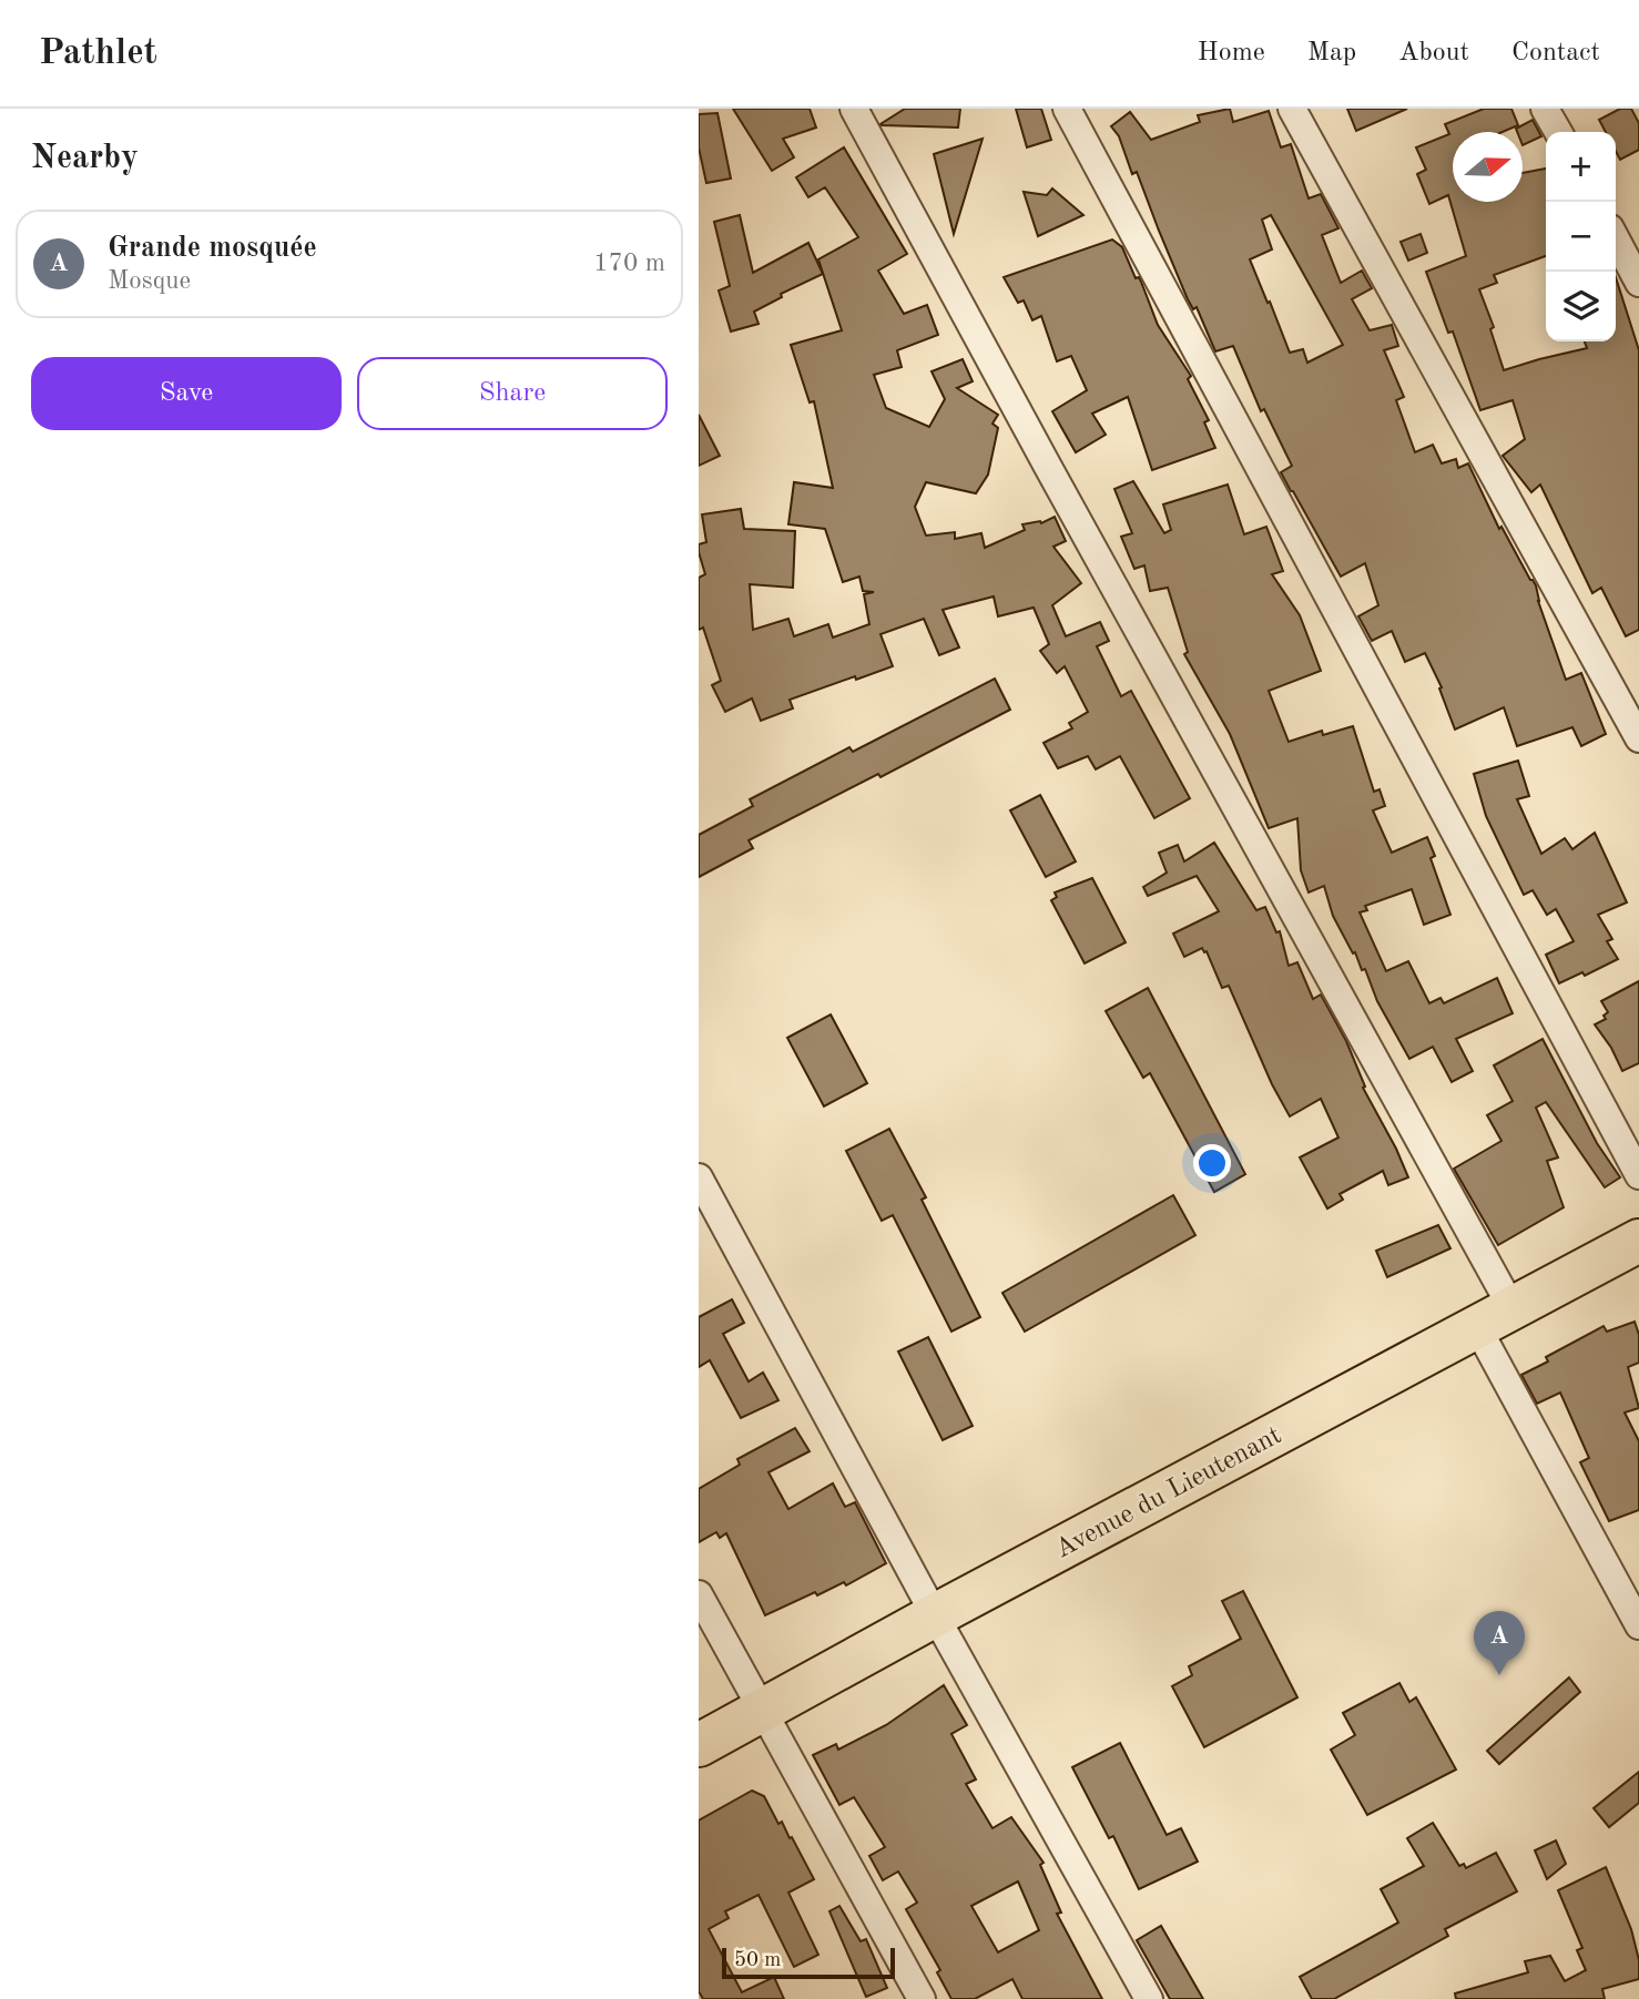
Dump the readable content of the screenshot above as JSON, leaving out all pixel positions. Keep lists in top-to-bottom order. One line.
{"streets":{"main road":["Avenue du Lieutenant"]},"scale_bar":"50 m","north":"right","page":{"header":"Pathlet","nav":["Home","Map","About","Contact"],"heading":"Nearby","map_buttons":["+","−"],"list":[{"mark":"A","name":"Grande mosquée","note":"Mosque","value":"170 m"}],"buttons":["Save","Share"],"pins":"A","scale":"50 m"}}
